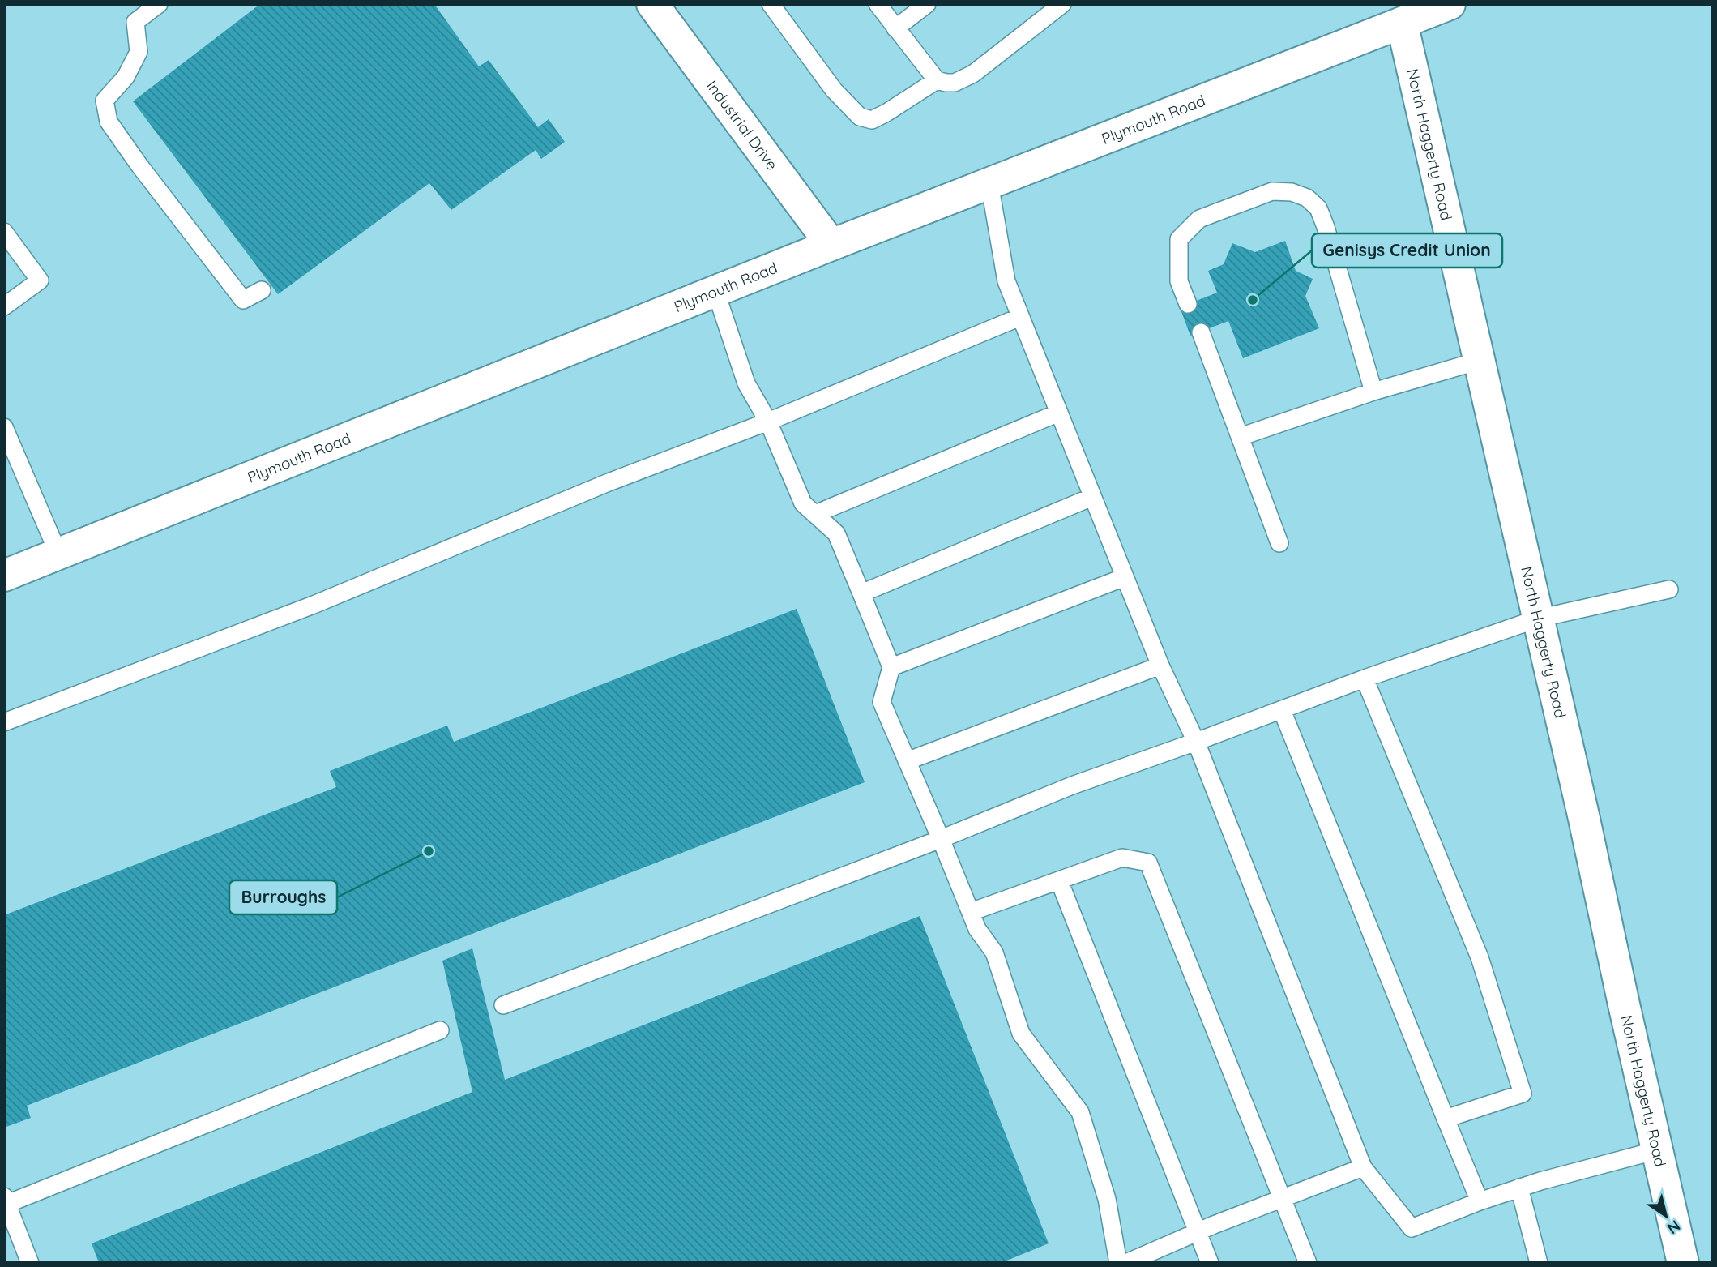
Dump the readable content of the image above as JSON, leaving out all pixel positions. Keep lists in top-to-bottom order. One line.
{"streets":{"street":["Plymouth Road","Industrial Drive","North Haggerty Road"]},"crossings":[["Plymouth Road","Industrial Drive"],["Plymouth Road","North Haggerty Road"]],"places":["Genisys Credit Union","Burroughs"],"north":"bottom right"}
